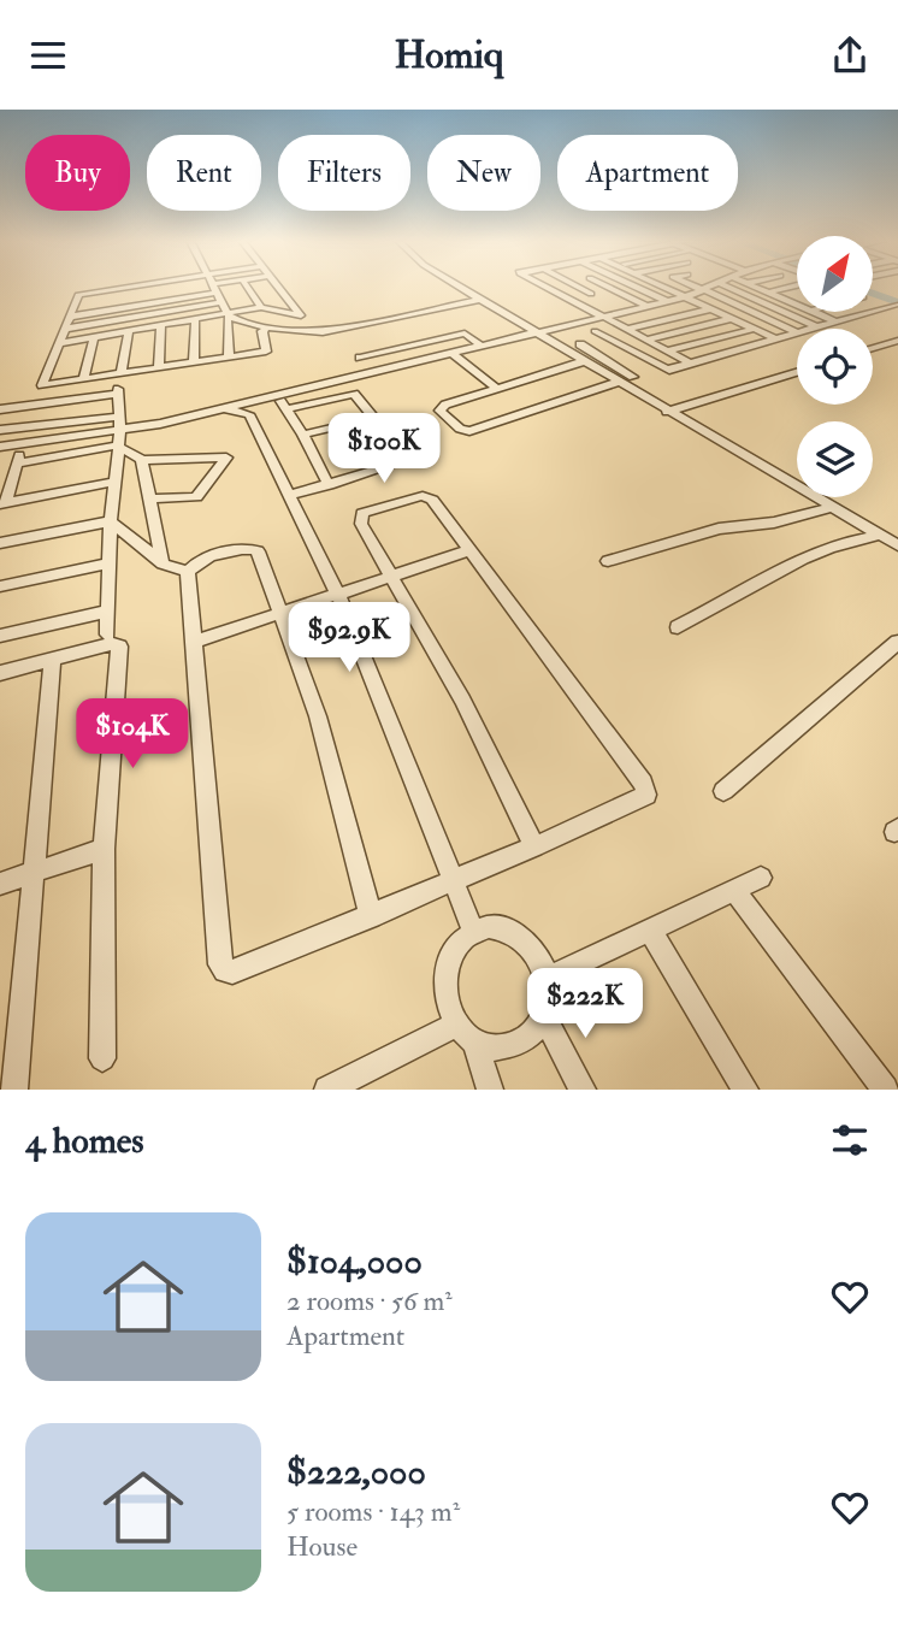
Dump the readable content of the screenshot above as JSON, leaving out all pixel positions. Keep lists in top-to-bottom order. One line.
{"north":"top right","page":{"header":"Homiq","chip":["Buy","Rent","Filters","New","Apartment"],"price":["$100K","$92.9K","$104K","$222K"],"heading":"4 homes","list":[{"name":"$104,000","note":"2 rooms · 56 m² · Apartment"},{"name":"$222,000","note":"5 rooms · 143 m² · House"}]}}
